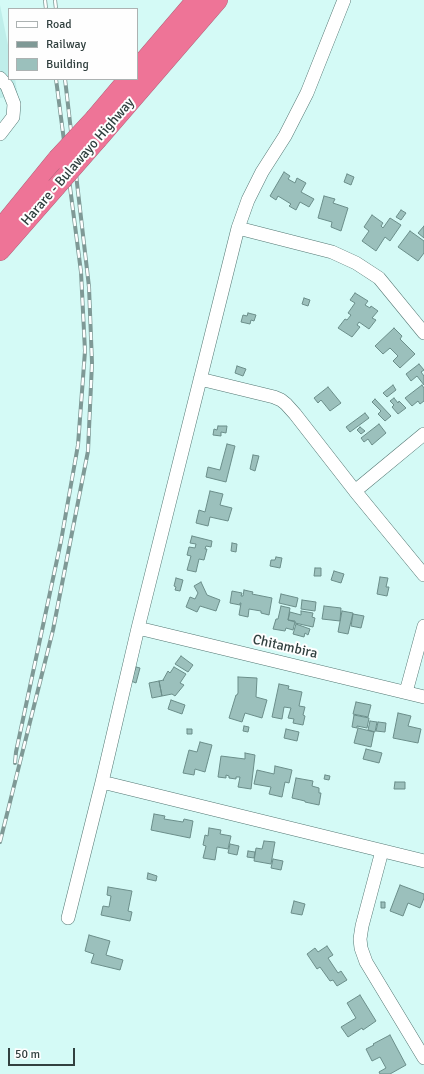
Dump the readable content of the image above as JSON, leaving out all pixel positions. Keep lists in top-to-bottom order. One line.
{"streets":{"highway":["Harare - Bulawayo Highway"],"street":["Chitambira"]},"legend":["Road","Railway","Building"],"scale_bar":"50 m"}
